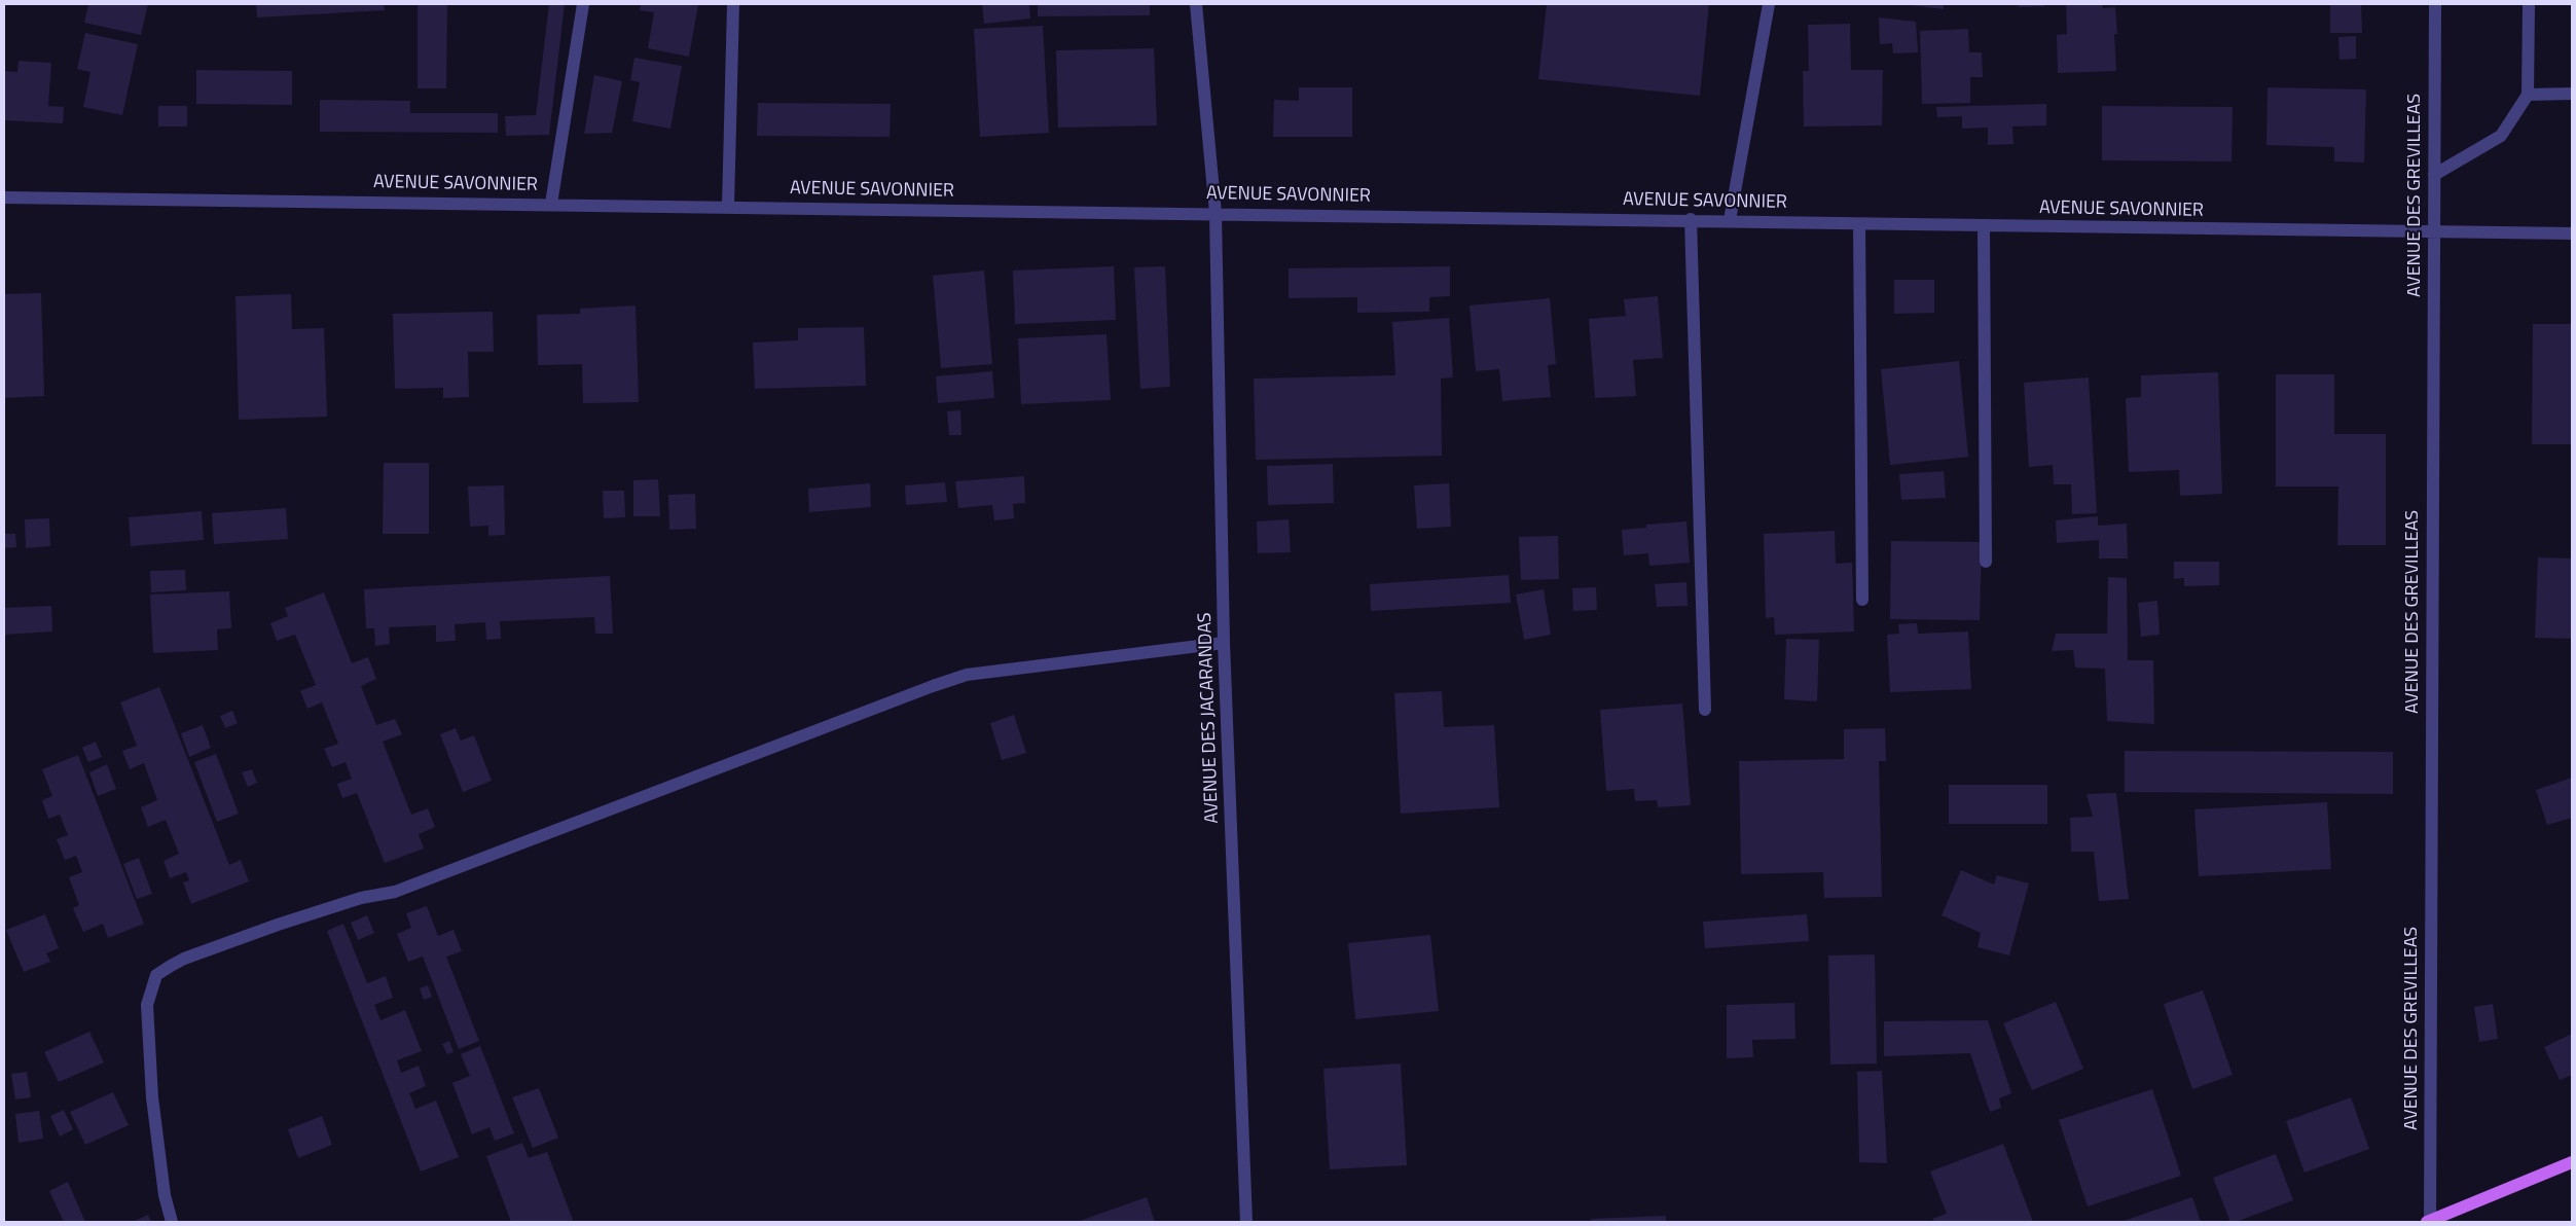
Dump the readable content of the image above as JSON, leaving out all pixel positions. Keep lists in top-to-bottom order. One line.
{"streets":{"street":["AVENUE SAVONNIER","AVENUE DES GREVILLEAS","AVENUE DES JACARANDAS"]},"crossings":[["AVENUE SAVONNIER","AVENUE DES GREVILLEAS"],["AVENUE SAVONNIER","AVENUE DES JACARANDAS"]]}
